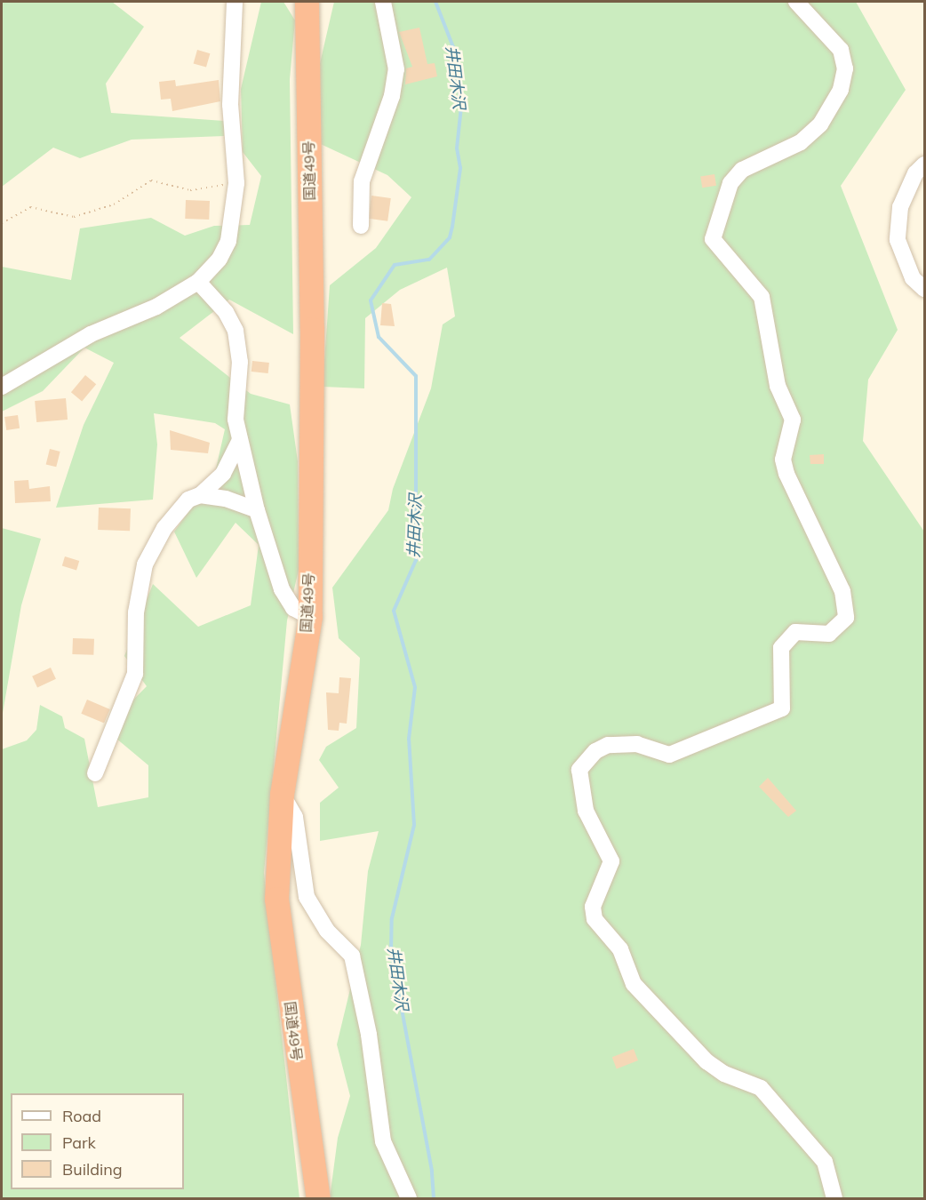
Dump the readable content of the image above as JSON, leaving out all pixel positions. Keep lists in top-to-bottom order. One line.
{"streets":{"highway":["国道49号"]},"water":["井田木沢"],"legend":["Road","Park","Building"]}
